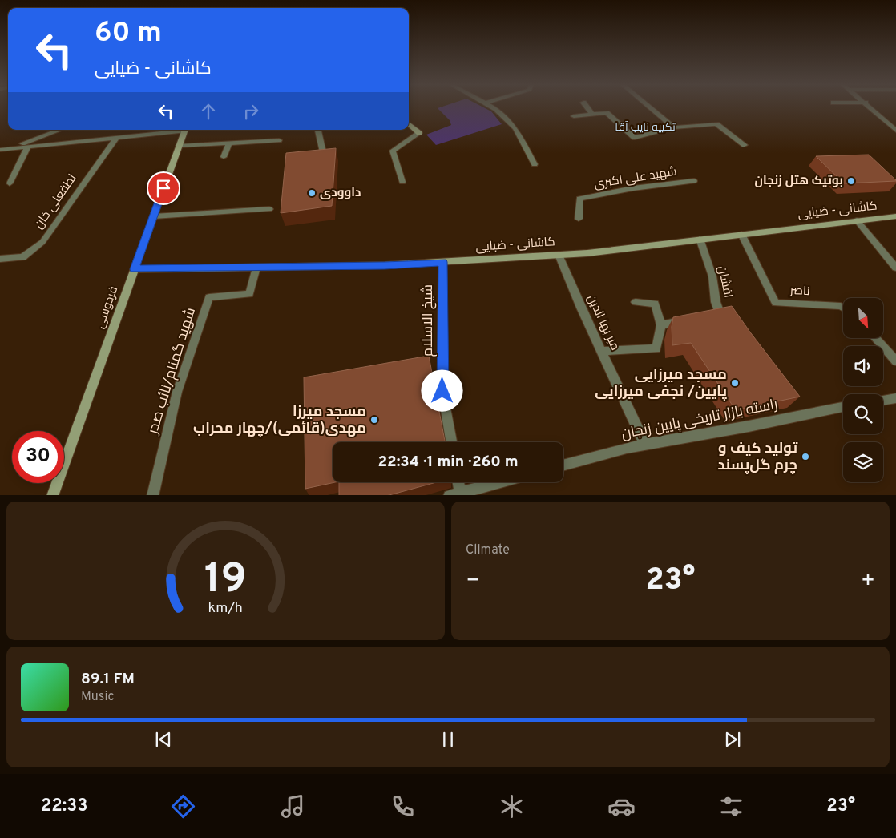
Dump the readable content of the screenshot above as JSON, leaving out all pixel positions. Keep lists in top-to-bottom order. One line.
{"streets":{"street":["شهید علی اکبری","لطفعلی خان","کاشانی - ضیایی","افشان","ناصر","فردوسی","شیخ الاسلام","میر بها الدین","شهید گمنام/نائب صدر","راسته بازار تاریخی پایین زنجان"]},"crossings":[["کاشانی - ضیایی","افشان"],["کاشانی - ضیایی","ناصر"],["کاشانی - ضیایی","فردوسی"],["کاشانی - ضیایی","شیخ الاسلام"],["کاشانی - ضیایی","میر بها الدین"],["کاشانی - ضیایی","شهید گمنام/نائب صدر"],["میر بها الدین","راسته بازار تاریخی پایین زنجان"]],"districts":["تکییه نایب آقا"],"places":["بوتیک هتل زنجان","داوودی","مسجد میرزایی پایین/ نجفی میرزایی","مسجد میرزا مهدی(قائمی)/چهار محراب","تولید کیف و چرم گل‌پسند"],"north":"bottom right","page":{"turn":["60 m","کاشانی - ضیایی"],"limit":"30","trip":"22:34 · 1 min · 260 m","tile":"Climate","heat":["−","23°","+"],"song":["89.1 FM","Music"],"tabs":["22:33","23°"],"gauge":["19","km/h"]}}
